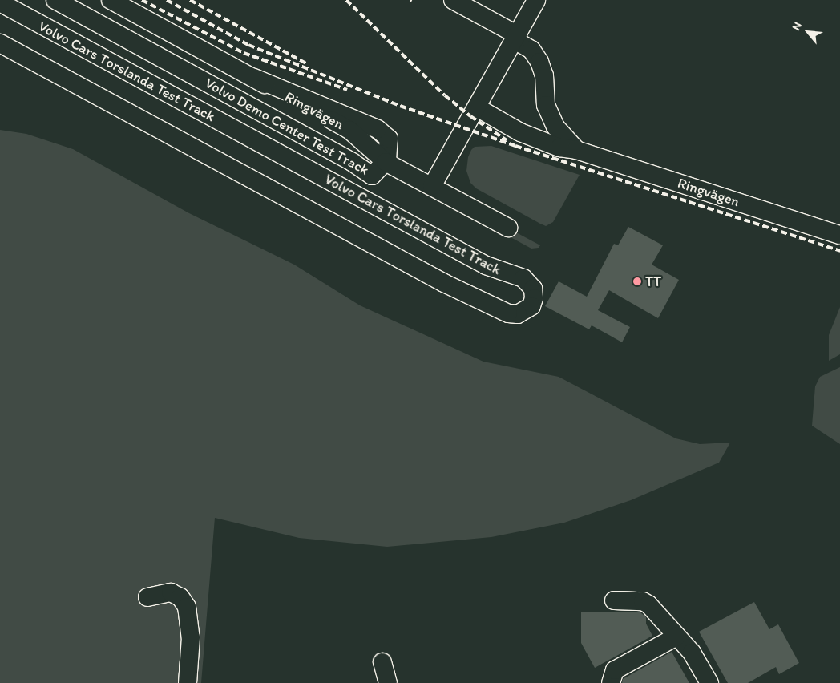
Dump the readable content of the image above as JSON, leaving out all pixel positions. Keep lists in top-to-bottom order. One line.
{"streets":{"street":["Volvo Cars Torslanda Test Track","Ringvägen","Volvo Demo Center Test Track"]},"crossings":[["Ringvägen","Volvo Demo Center Test Track"]],"places":["TT"],"north":"top left"}
